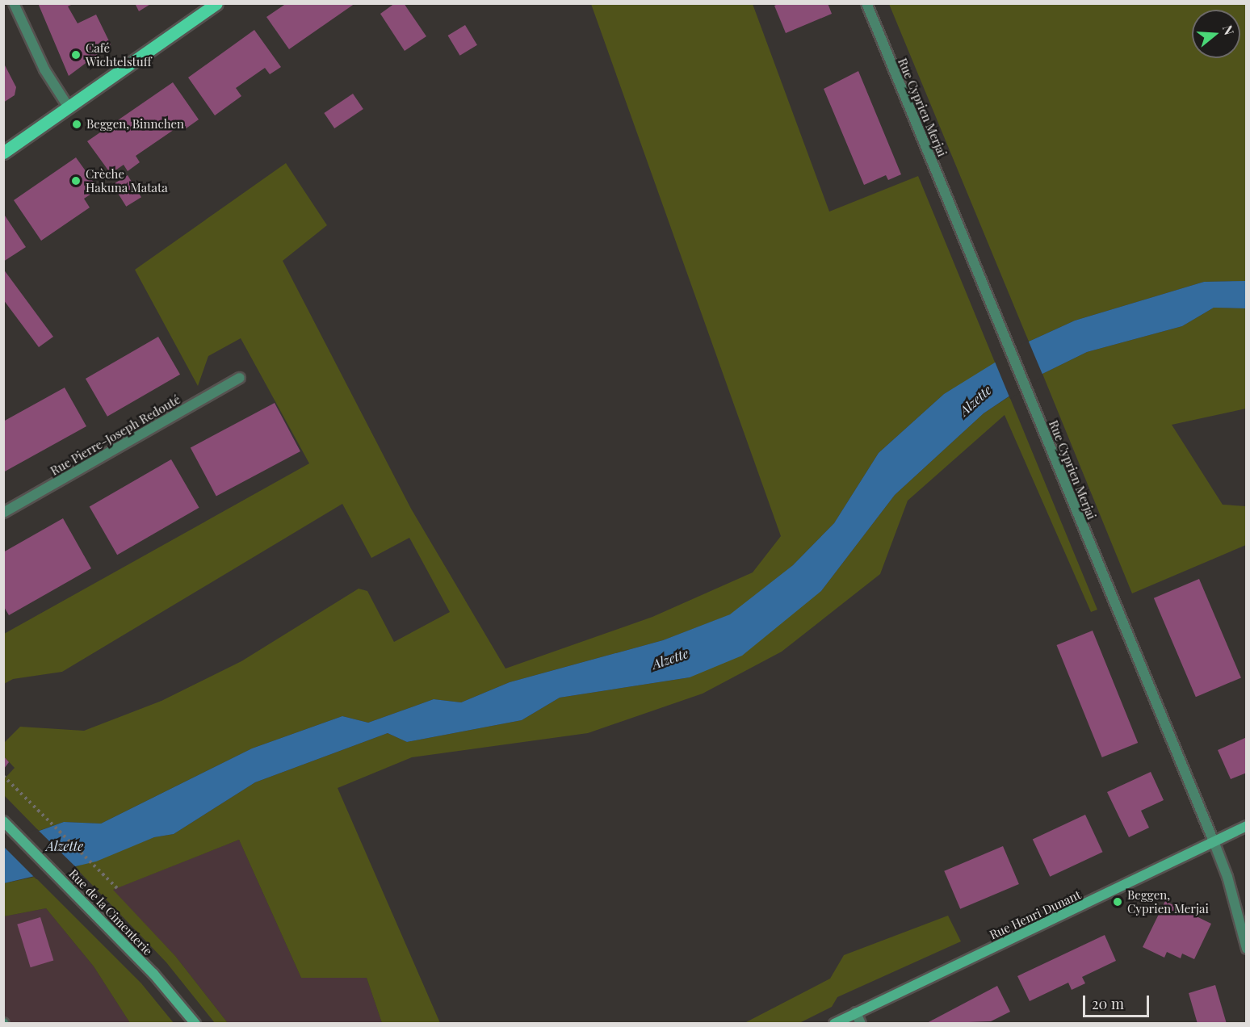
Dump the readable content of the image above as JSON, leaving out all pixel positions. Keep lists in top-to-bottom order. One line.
{"streets":{"main road":["Rue de la Cimenterie","Rue Henri Dunant"],"street":["Rue Cyprien Merjai","Rue Pierre-Joseph Redouté"]},"crossings":[["Rue Cyprien Merjai","Rue Henri Dunant"]],"water":["Alzette"],"places":["Café Wichtelstuff","Beggen, Binnchen","Crèche Hakuna Matata","Beggen, Cyprien Merjai"],"scale_bar":"20 m","north":"right"}
